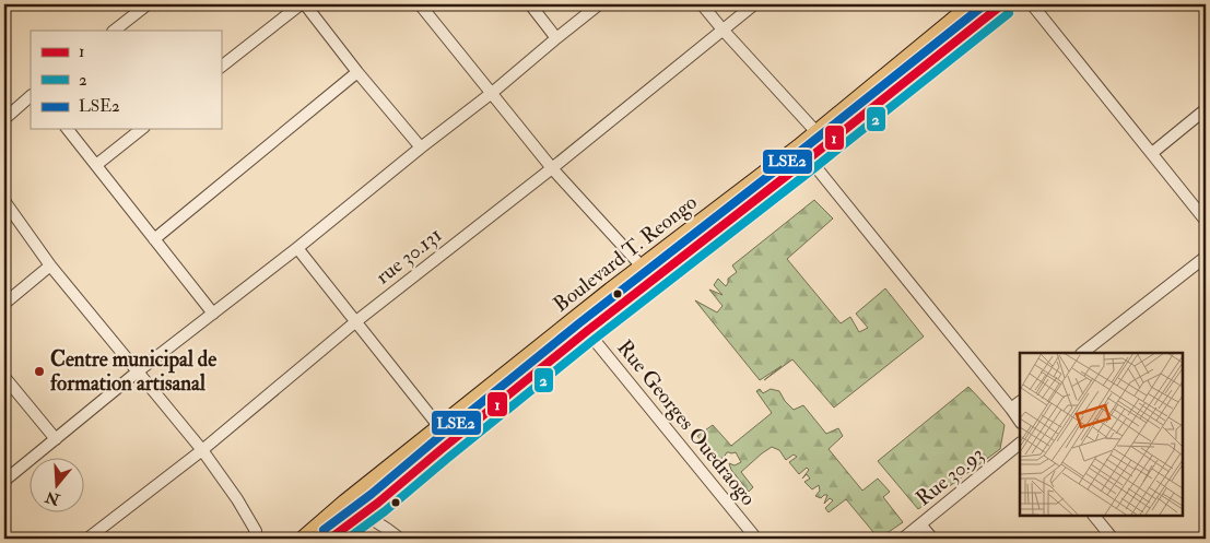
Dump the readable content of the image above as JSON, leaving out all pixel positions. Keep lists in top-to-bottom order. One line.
{"streets":{"main road":["Boulevard T. Reongo"],"street":["rue 30.131","Rue Georges Ouedraogo","Rue 30.93"]},"crossings":[["Boulevard T. Reongo","Rue Georges Ouedraogo"]],"places":["Centre municipal de formation artisanal"],"lines":["transit line 1","transit line LSE2","transit line 2"],"legend":["1","2","LSE2"],"north":"bottom"}
